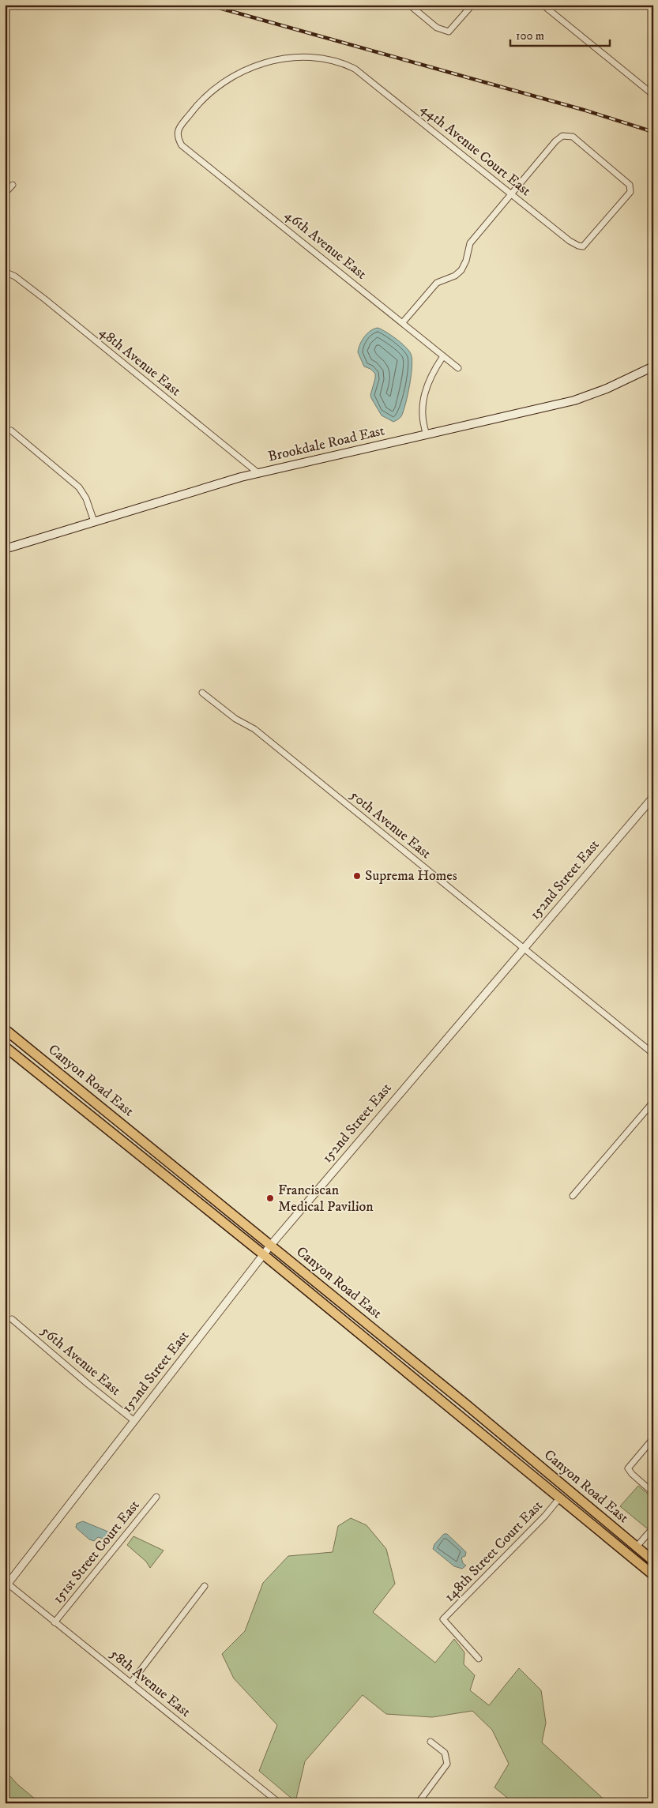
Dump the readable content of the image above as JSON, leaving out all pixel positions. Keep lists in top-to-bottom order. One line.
{"streets":{"main road":["Brookdale Road East","Canyon Road East"],"street":["44th Avenue Court East","46th Avenue East","48th Avenue East","50th Avenue East","152nd Street East","56th Avenue East","148th Street Court East","151st Street Court East","58th Avenue East"]},"crossings":[["44th Avenue Court East","46th Avenue East"],["48th Avenue East","Brookdale Road East"],["50th Avenue East","152nd Street East"],["152nd Street East","Canyon Road East"],["152nd Street East","56th Avenue East"],["152nd Street East","58th Avenue East"],["Canyon Road East","148th Street Court East"],["151st Street Court East","58th Avenue East"]],"places":["Suprema Homes","Franciscan Medical Pavilion"],"scale_bar":"100 m"}
